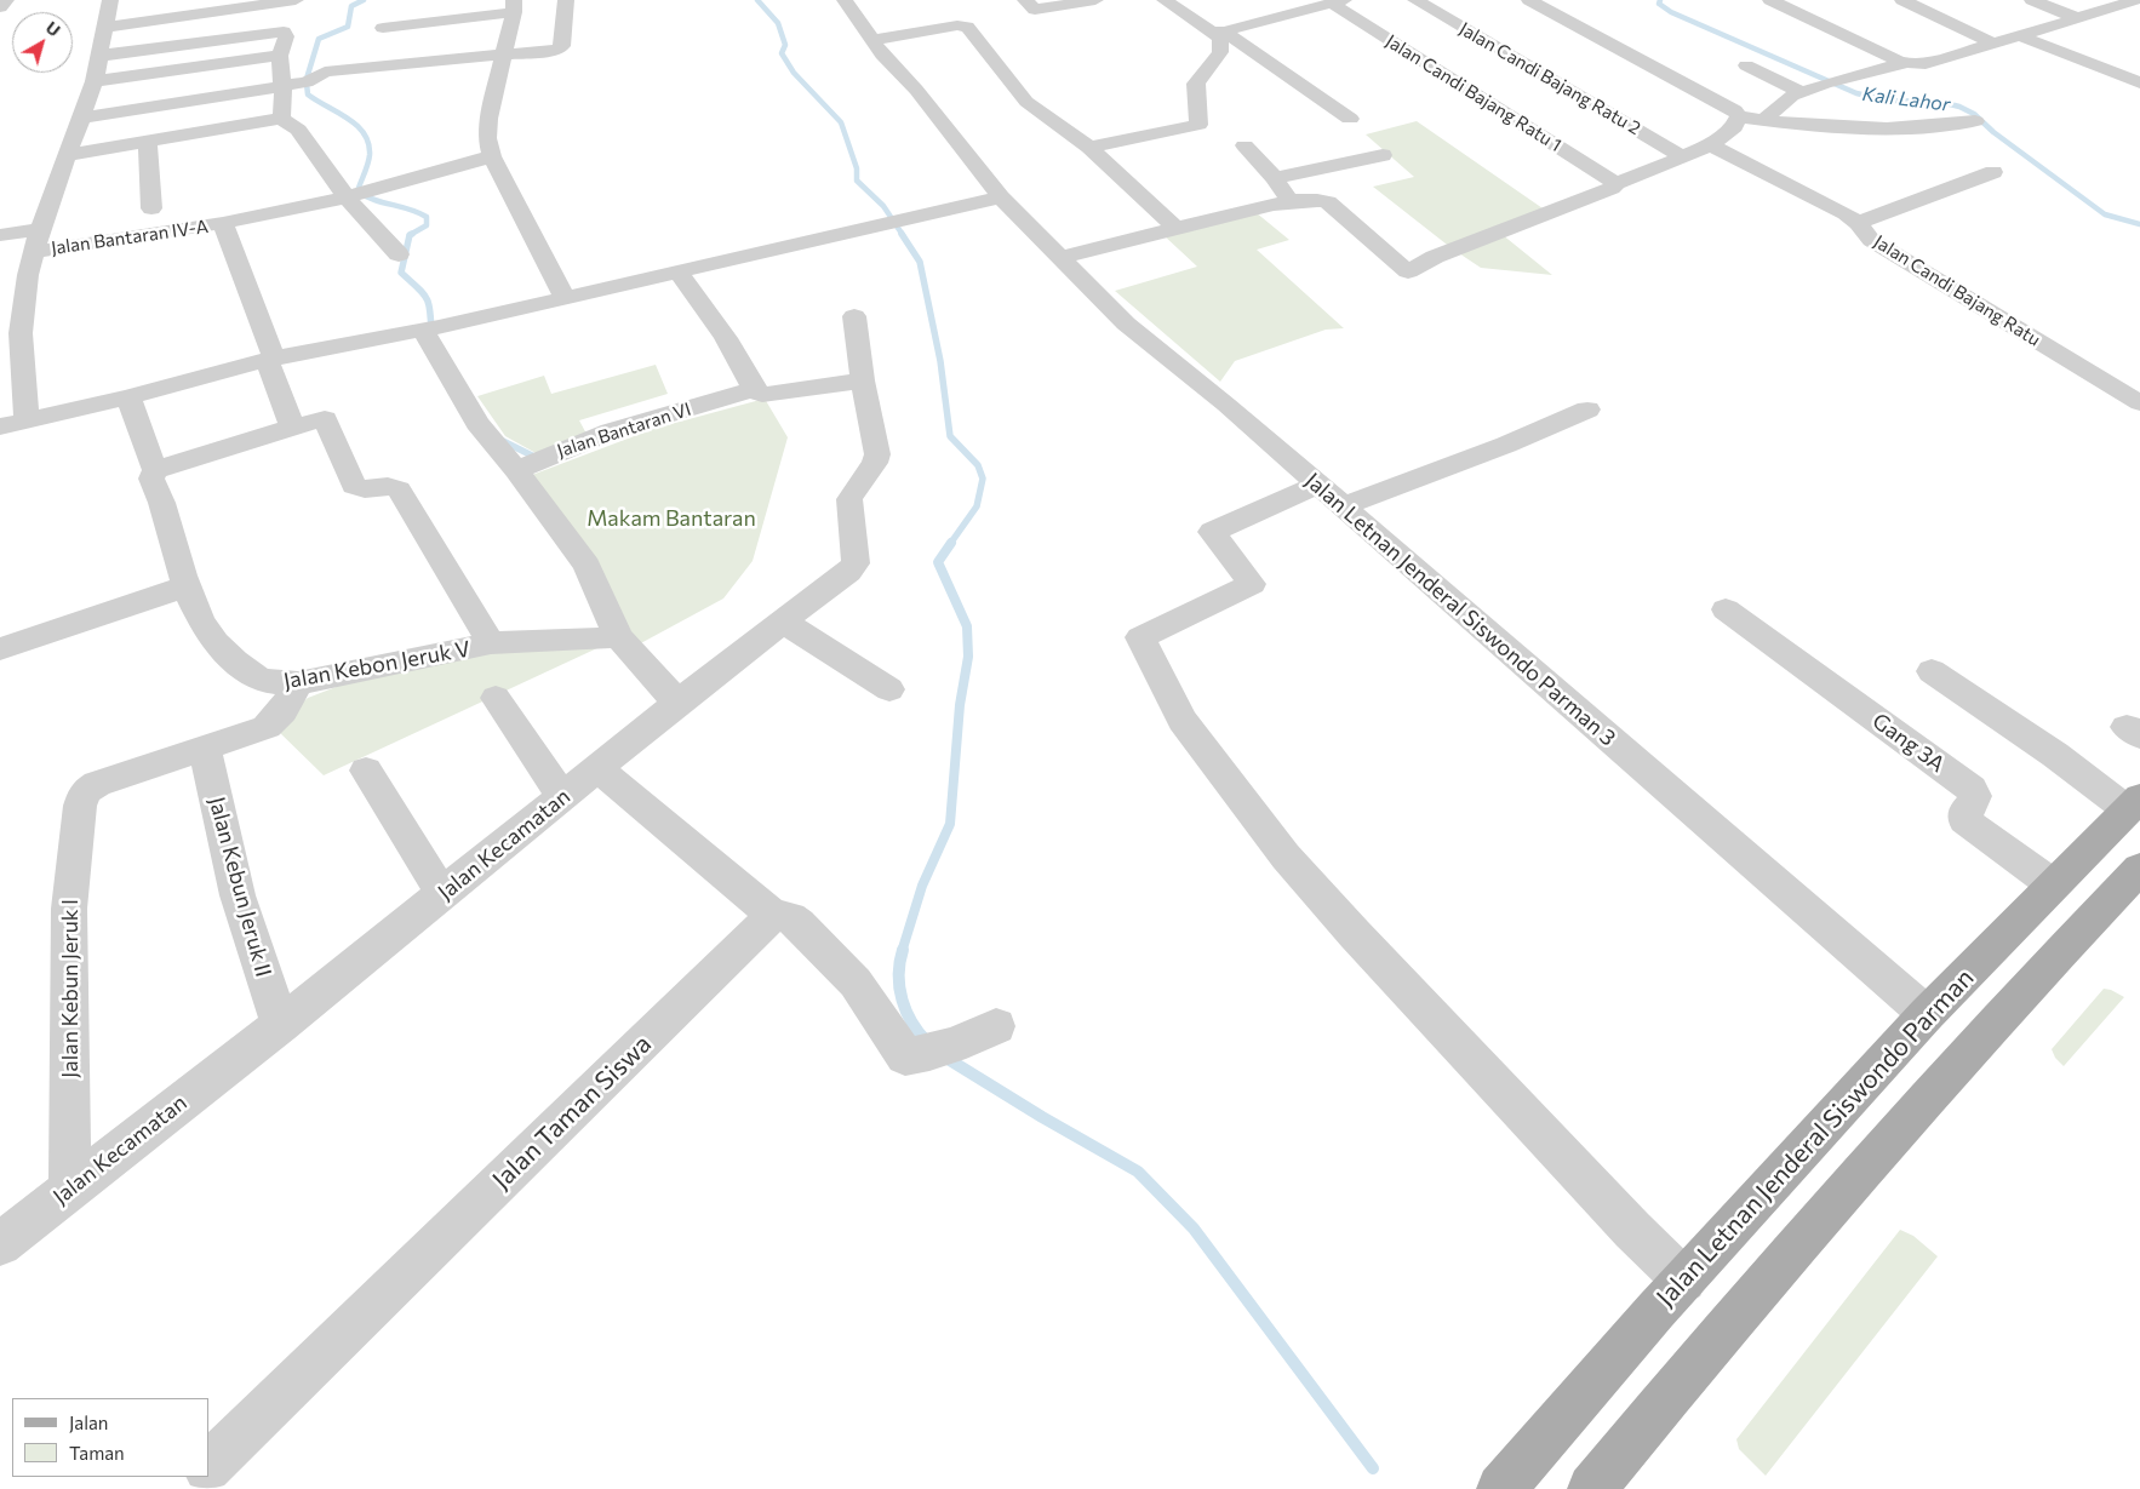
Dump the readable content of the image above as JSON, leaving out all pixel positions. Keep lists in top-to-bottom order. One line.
{"streets":{"main road":["Jalan Letnan Jenderal Siswondo Parman"],"street":["Jalan Candi Bajang Ratu 2","Jalan Candi Bajang Ratu 1","Jalan Bantaran IV-A","Jalan Candi Bajang Ratu","Jalan Bantaran VI","Jalan Letnan Jenderal Siswondo Parman 3","Jalan Kebon Jeruk V","Gang 3A","Jalan Kecamatan","Jalan Kebun Jeruk II","Jalan Kebun Jeruk I","Jalan Taman Siswa"]},"crossings":[["Jalan Bantaran VI","Jalan Kecamatan"],["Jalan Letnan Jenderal Siswondo Parman 3","Jalan Letnan Jenderal Siswondo Parman"],["Gang 3A","Jalan Letnan Jenderal Siswondo Parman"],["Jalan Kecamatan","Jalan Kebun Jeruk II"],["Jalan Kecamatan","Jalan Kebun Jeruk I"],["Jalan Kebun Jeruk II","Jalan Kebun Jeruk I"]],"water":["Kali Lahor"],"parks":["Makam Bantaran"],"legend":["Jalan","Taman"],"north":"top right"}
